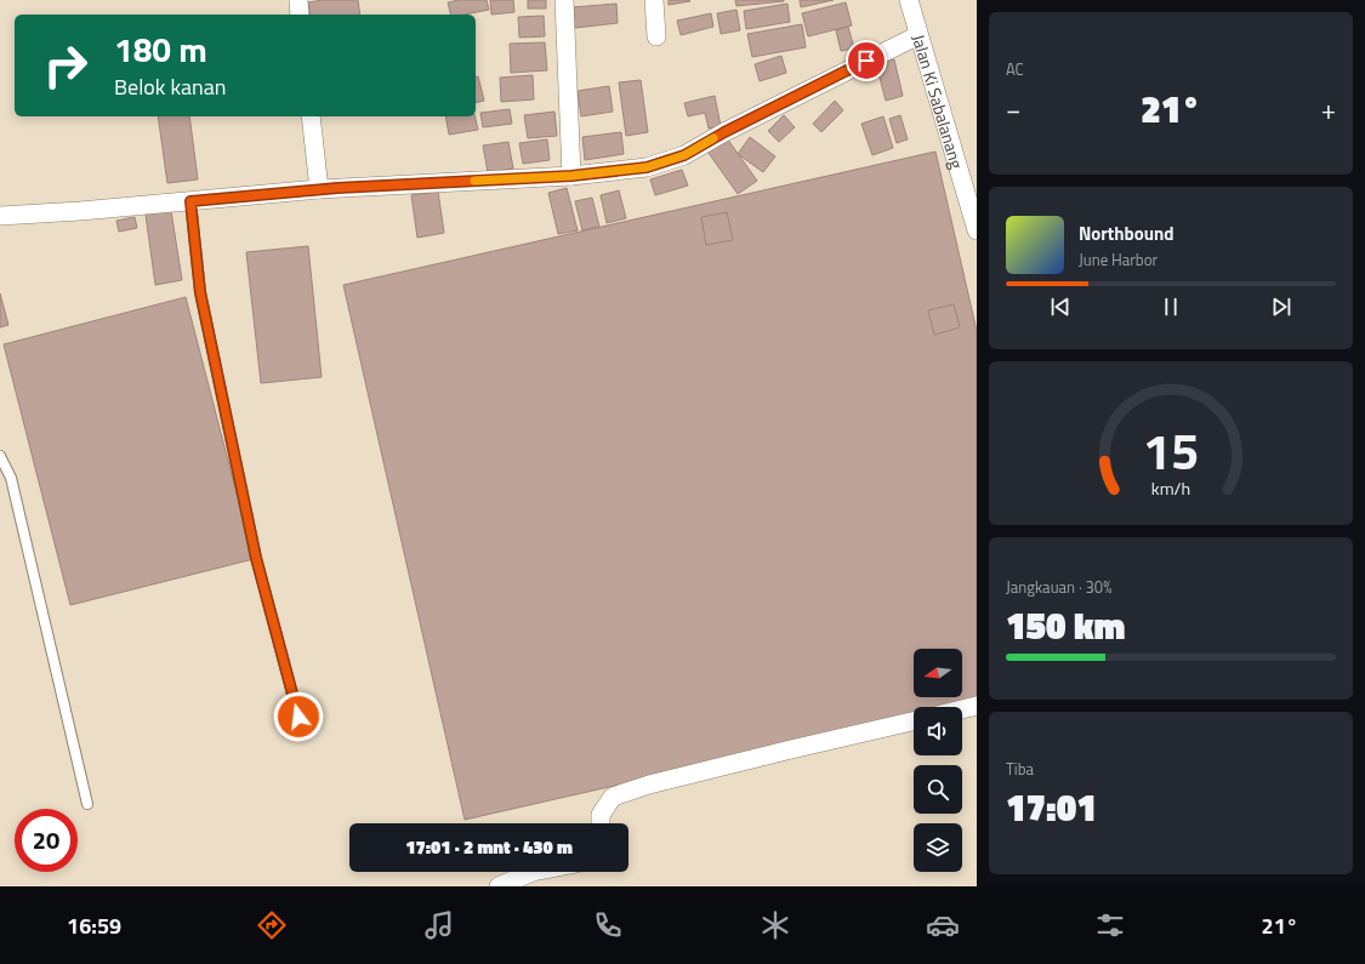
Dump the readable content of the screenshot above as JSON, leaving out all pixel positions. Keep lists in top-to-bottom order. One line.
{"streets":{"street":["Jalan Ki Sabalanang"]},"north":"left","page":{"tile":["AC",["Jangkauan · 30%","150 km"],["Tiba","17:01"]],"turn":["180 m","Belok kanan"],"heat":["−","21°","+"],"song":["Northbound","June Harbor"],"limit":"20","trip":"17:01 · 2 mnt · 430 m","tabs":["16:59","21°"],"gauge":["15","km/h"]}}
